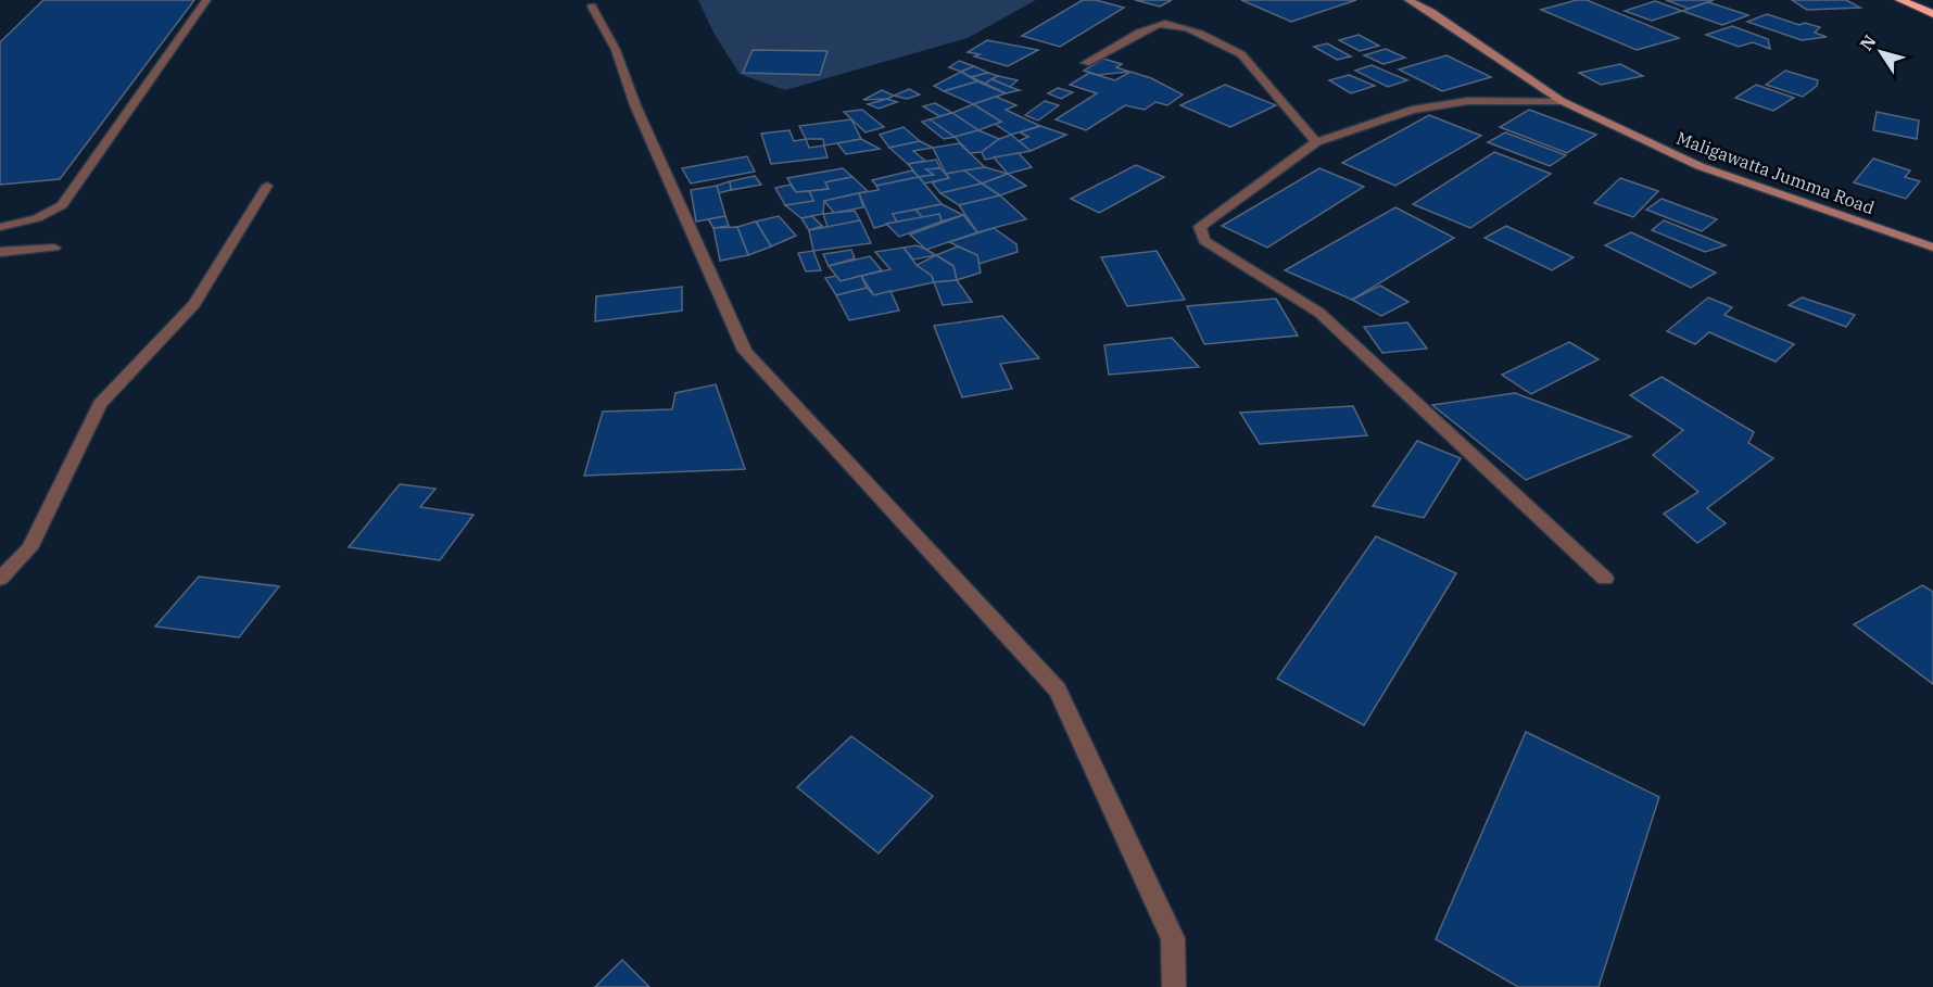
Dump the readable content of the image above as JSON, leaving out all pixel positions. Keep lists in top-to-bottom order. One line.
{"streets":{"street":["Maligawatta Jumma Road"]},"north":"top left"}
